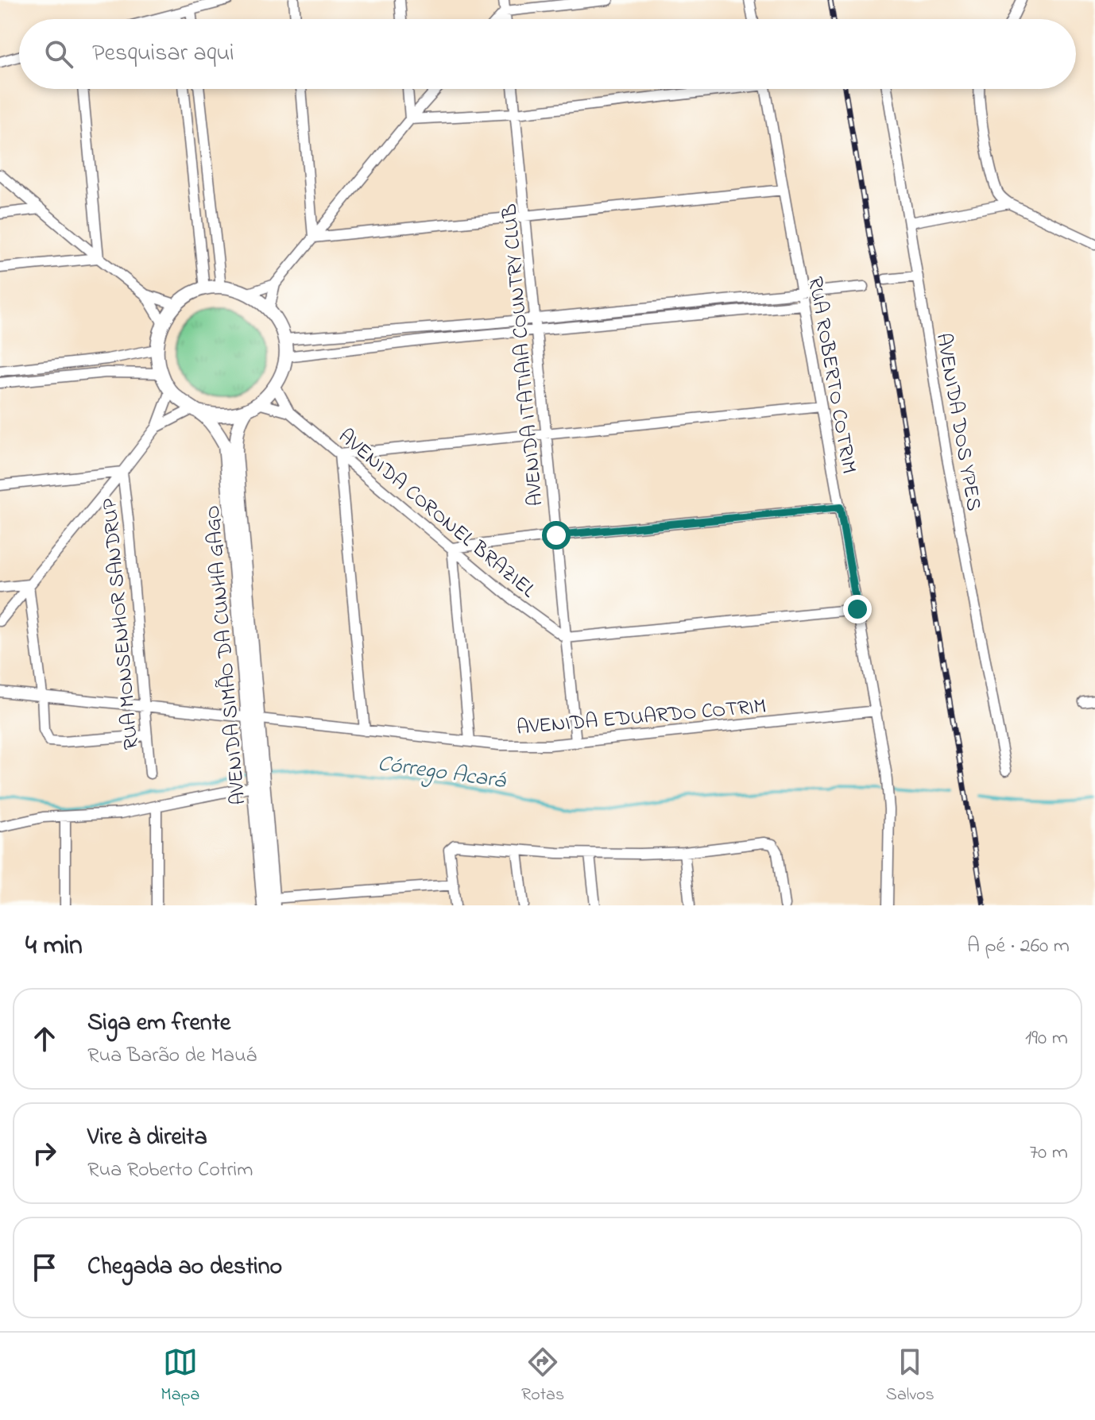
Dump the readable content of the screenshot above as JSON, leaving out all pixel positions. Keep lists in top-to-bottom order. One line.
{"streets":{"street":["AVENIDA ITATIAIA COUNTRY CLUB","RUA ROBERTO COTRIM","AVENIDA DOS YPES","AVENIDA CORONEL BRAZIEL","RUA MONSENHOR SANDRUP","AVENIDA SIMÃO DA CUNHA GAGO","AVENIDA EDUARDO COTRIM"]},"crossings":[["AVENIDA ITATIAIA COUNTRY CLUB","AVENIDA CORONEL BRAZIEL"],["AVENIDA ITATIAIA COUNTRY CLUB","AVENIDA EDUARDO COTRIM"],["RUA ROBERTO COTRIM","AVENIDA EDUARDO COTRIM"],["AVENIDA CORONEL BRAZIEL","AVENIDA SIMÃO DA CUNHA GAGO"],["RUA MONSENHOR SANDRUP","AVENIDA EDUARDO COTRIM"],["AVENIDA SIMÃO DA CUNHA GAGO","AVENIDA EDUARDO COTRIM"]],"water":["Córrego Acará"],"page":{"search":"Pesquisar aqui","heading":["4 min","A pé · 260 m"],"list":[["Siga em frente","Rua Barão de Mauá","190 m"],["Vire à direita","Rua Roberto Cotrim","70 m"],"Chegada ao destino"],"nav":["Mapa","Rotas","Salvos"]}}
